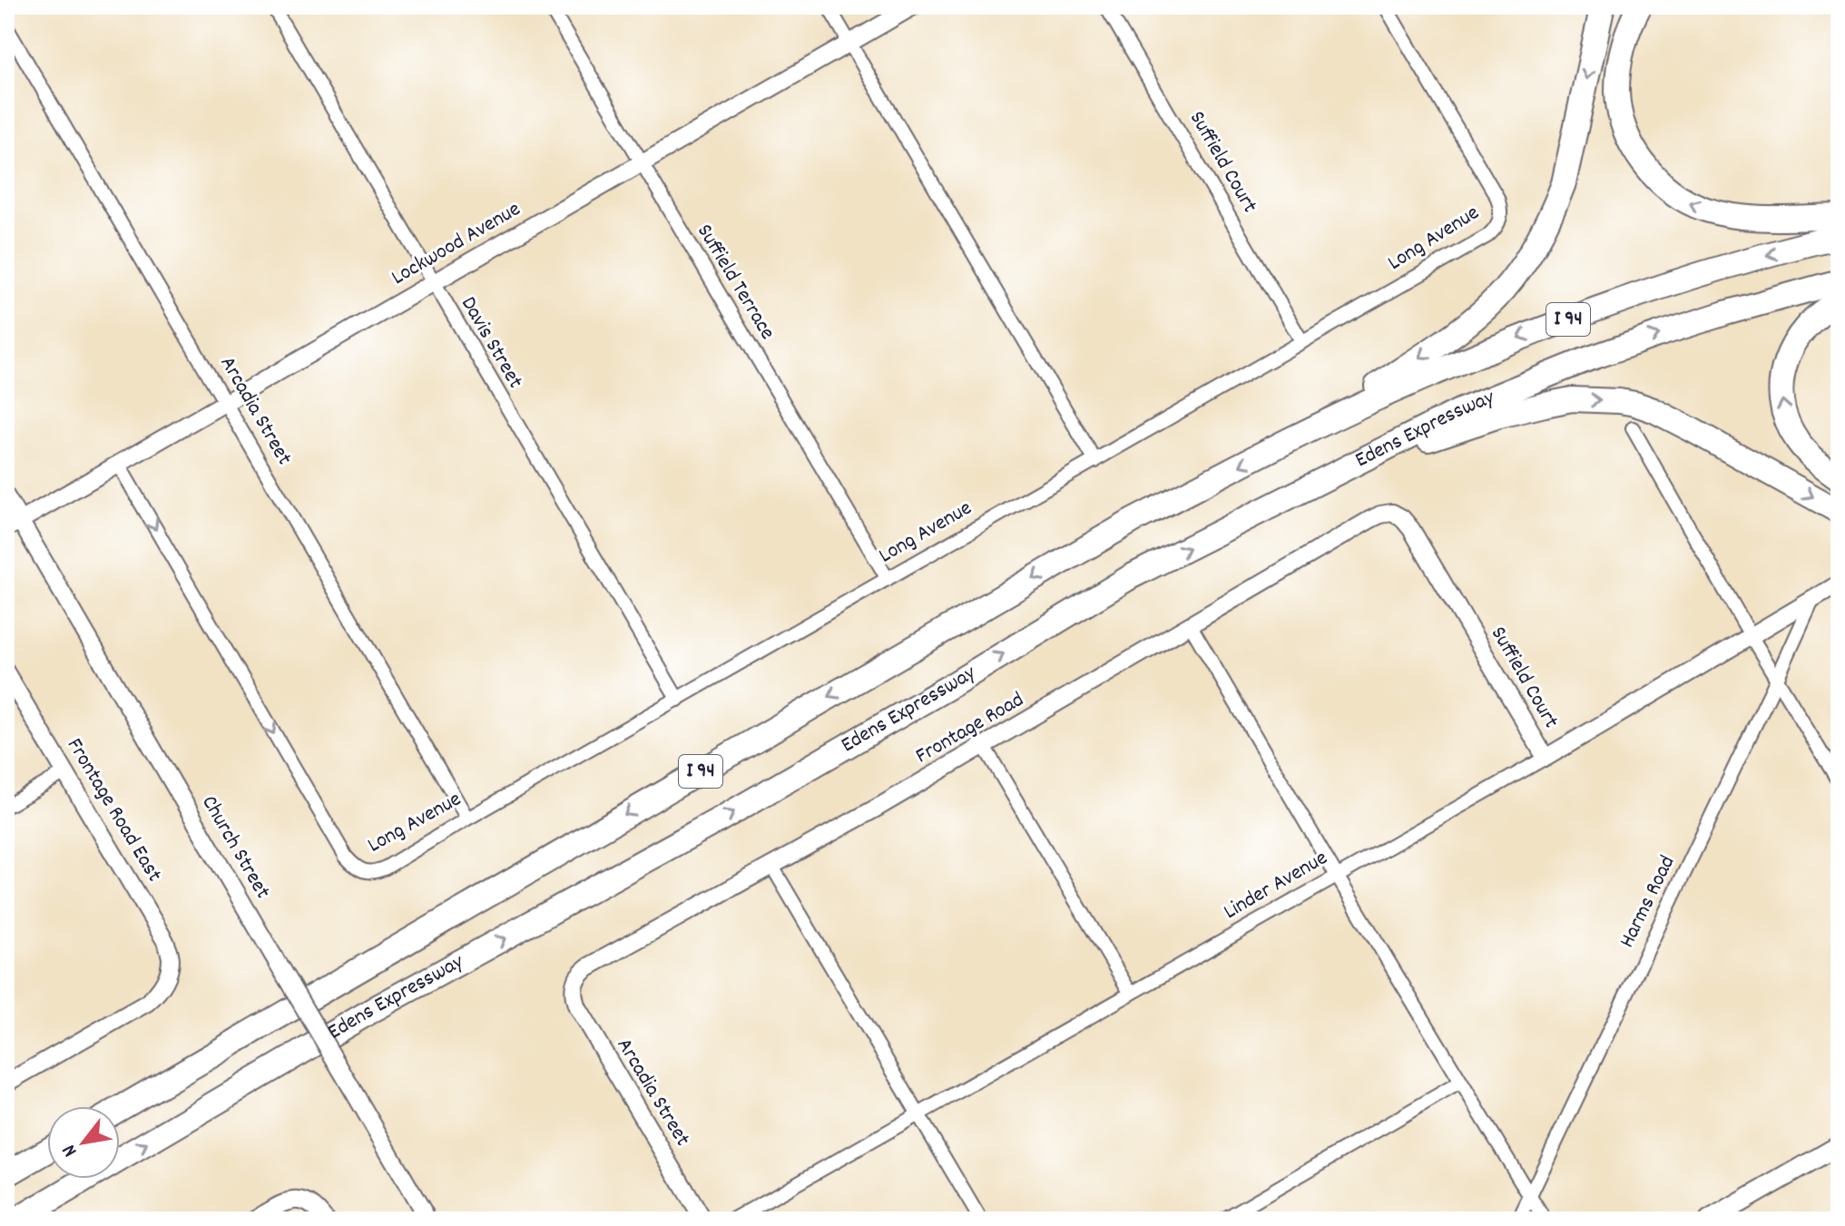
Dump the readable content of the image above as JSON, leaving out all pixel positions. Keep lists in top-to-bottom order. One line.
{"streets":{"highway":["I 94","Edens Expressway"],"street":["Suffield Court","Long Avenue","Lockwood Avenue","Suffield Terrace","Davis Street","Arcadia Street","Frontage Road","Frontage Road East","Church Street","Linder Avenue","Harms Road"]},"crossings":[["Suffield Court","Long Avenue"],["Suffield Court","Frontage Road"],["Suffield Court","Linder Avenue"],["Long Avenue","Lockwood Avenue"],["Long Avenue","Suffield Terrace"],["Long Avenue","Davis Street"],["Long Avenue","Arcadia Street"],["Lockwood Avenue","Suffield Terrace"],["Lockwood Avenue","Davis Street"],["Lockwood Avenue","Arcadia Street"],["Lockwood Avenue","Church Street"],["Arcadia Street","Frontage Road"],["Linder Avenue","Harms Road"]],"north":"bottom left"}
